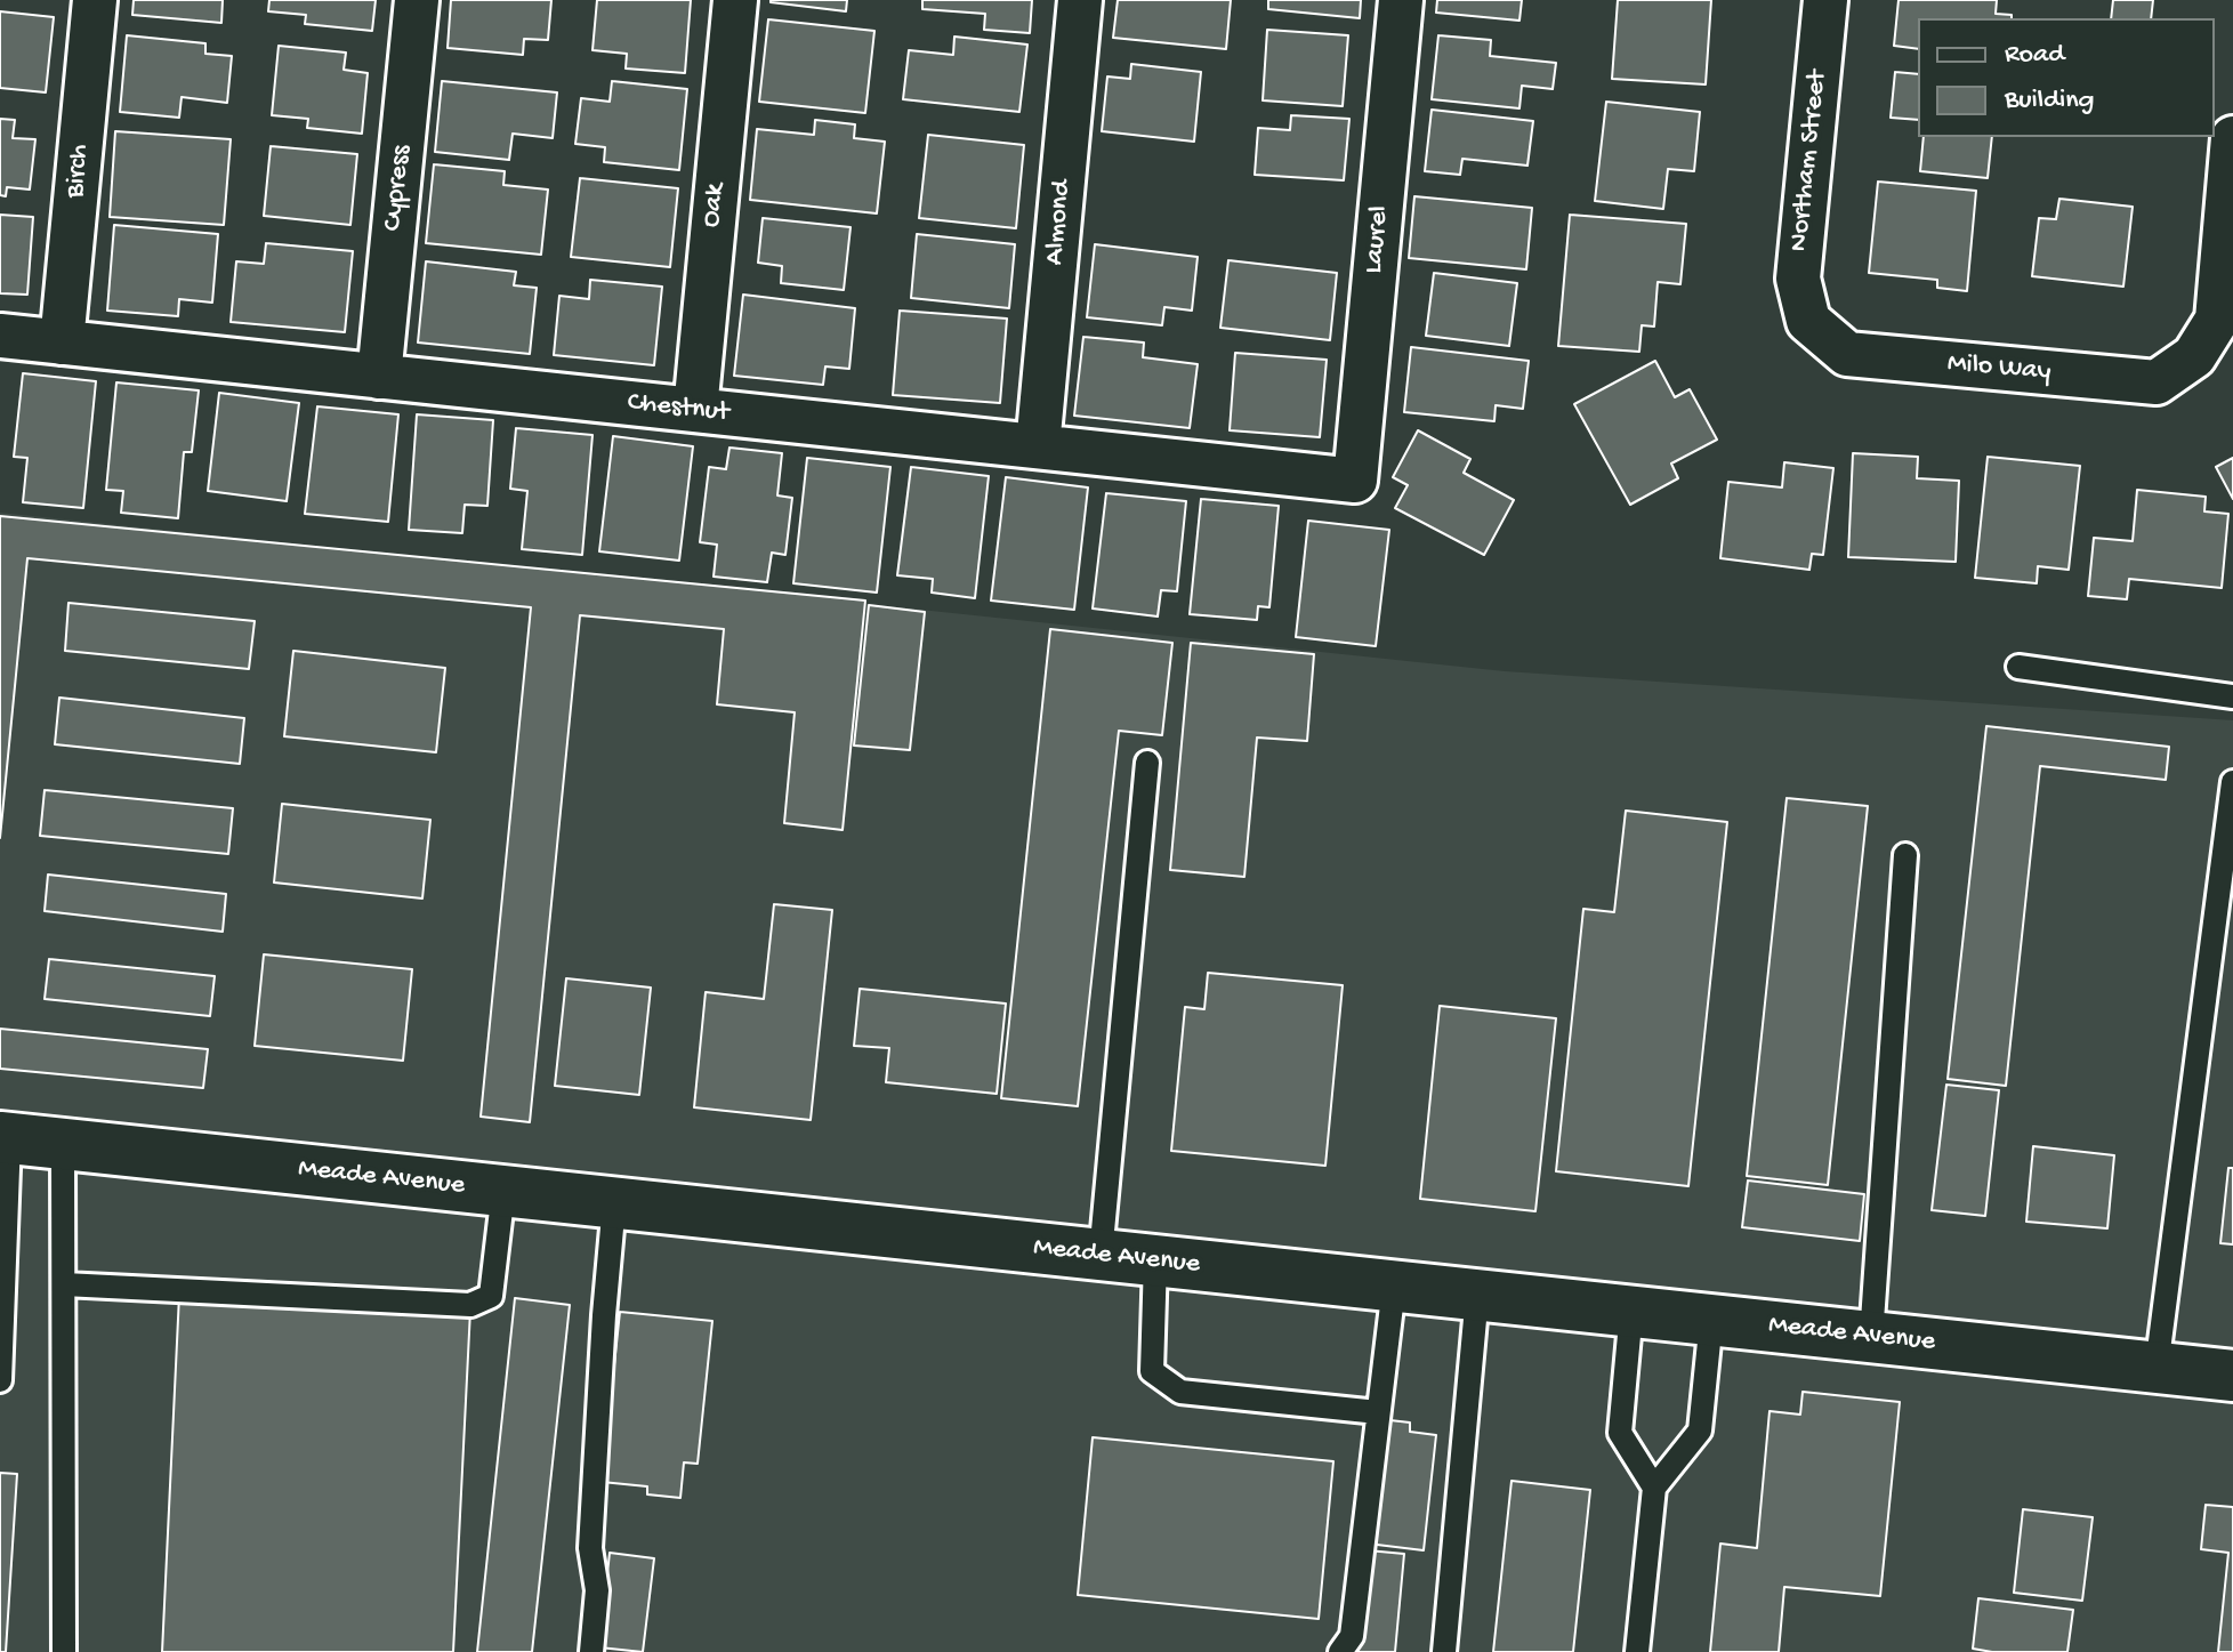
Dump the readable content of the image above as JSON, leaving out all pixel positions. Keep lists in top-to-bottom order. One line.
{"streets":{"street":["Northam Street","Birch","Cypress","Oak","Almond","Laurel","Milo Way","Chestnut","Meade Avenue"]},"crossings":[["Northam Street","Milo Way"],["Birch","Chestnut"],["Cypress","Chestnut"],["Oak","Chestnut"],["Almond","Chestnut"],["Laurel","Chestnut"]],"legend":["Road","Building"]}
